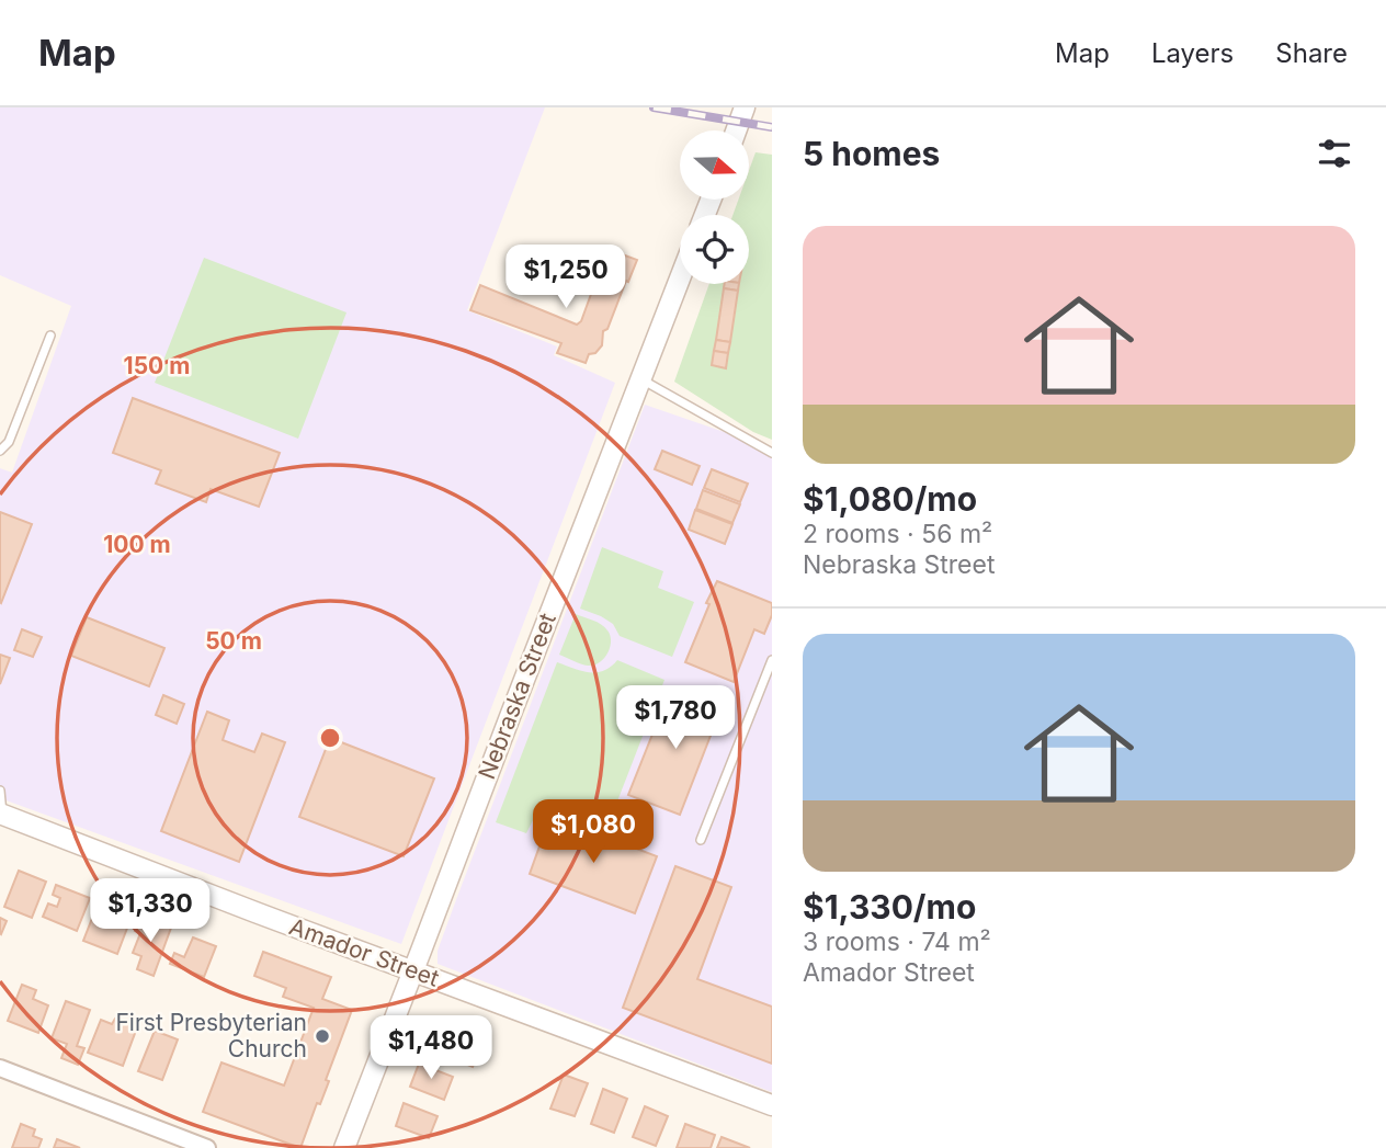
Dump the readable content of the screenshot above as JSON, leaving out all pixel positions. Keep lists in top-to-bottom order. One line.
{"streets":{"street":["Nebraska Street","Amador Street"]},"crossings":[["Nebraska Street","Amador Street"]],"places":["First Presbyterian Church"],"north":"right","page":{"header":"Map","nav":["Map","Layers","Share"],"heading":"5 homes","list":[{"name":"$1,080/mo","note":"2 rooms · 56 m² · Nebraska Street"},{"name":"$1,330/mo","note":"3 rooms · 74 m² · Amador Street"}],"price":["$1,250","$1,780","$1,080","$1,330","$1,480"]},"rings":["150 m","100 m","50 m"]}
